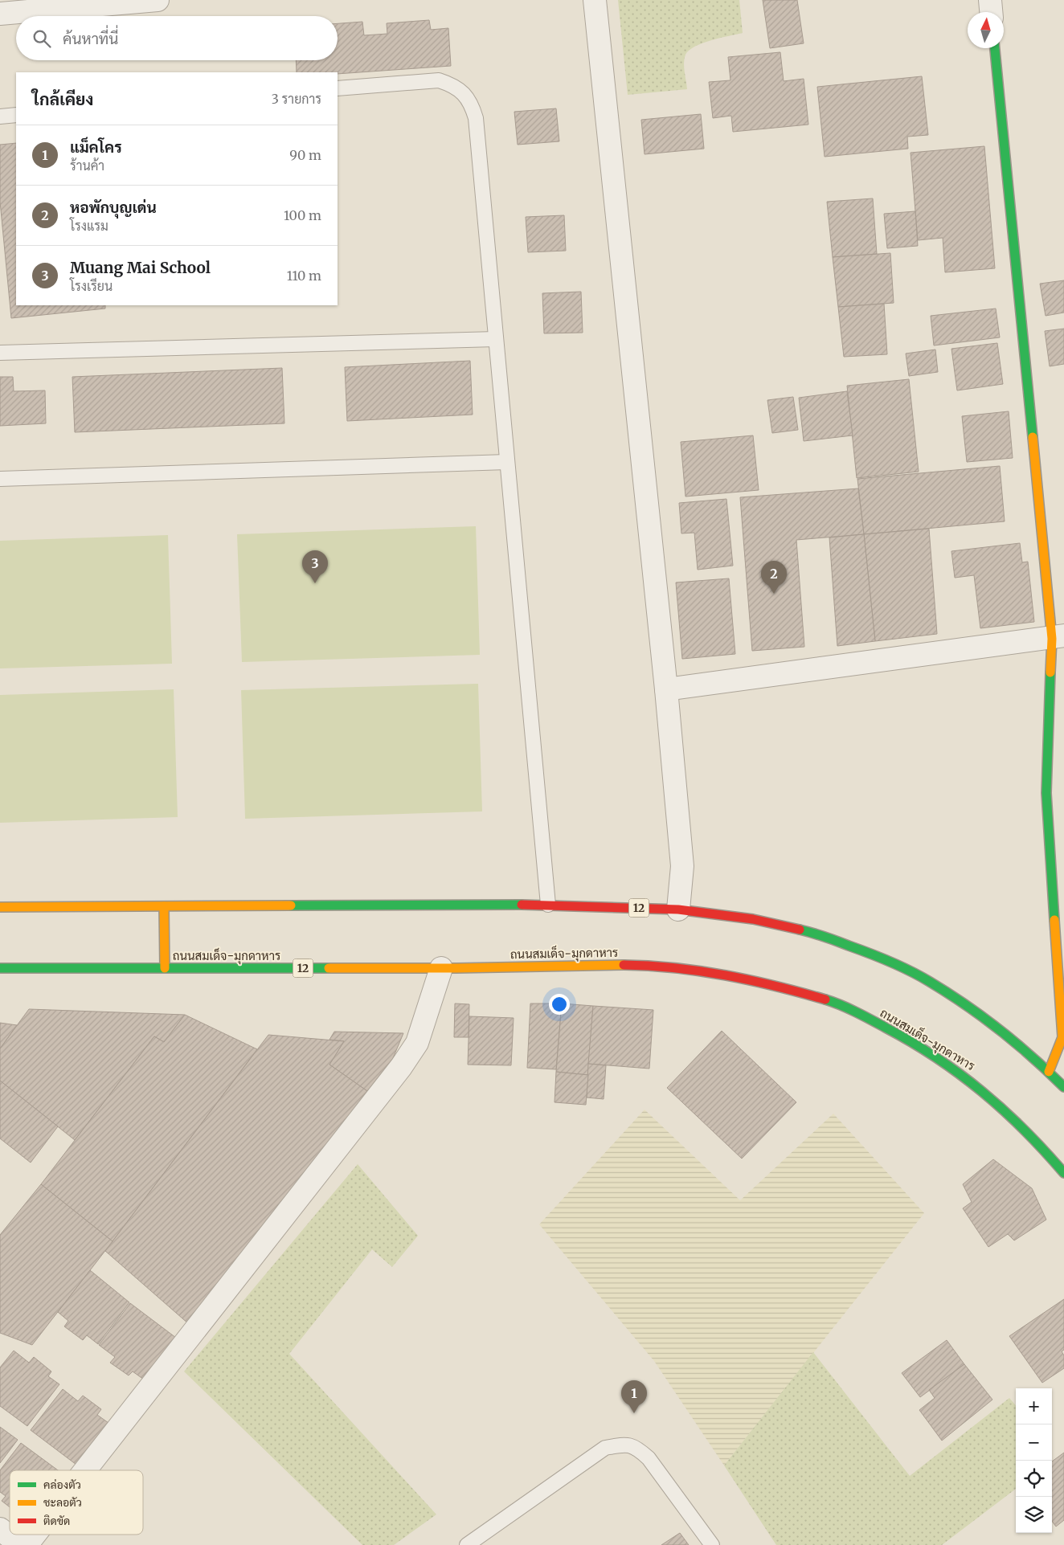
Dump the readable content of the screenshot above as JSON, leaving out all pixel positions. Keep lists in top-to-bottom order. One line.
{"streets":{"main road":["12","ถนนสมเด็จ-มุกดาหาร"]},"legend":["คล่องตัว","ชะลอตัว","ติดขัด"],"north":"top","page":{"search":"ค้นหาที่นี่","heading":["ใกล้เคียง","3 รายการ"],"list":[{"mark":"1","name":"แม็คโคร","note":"ร้านค้า","value":"90 m"},{"mark":"2","name":"หอพักบุญเด่น","note":"โรงแรม","value":"100 m"},{"mark":"3","name":"Muang Mai School","note":"โรงเรียน","value":"110 m"}],"pins":["3","2","1"],"map_buttons":["+","−"]}}
